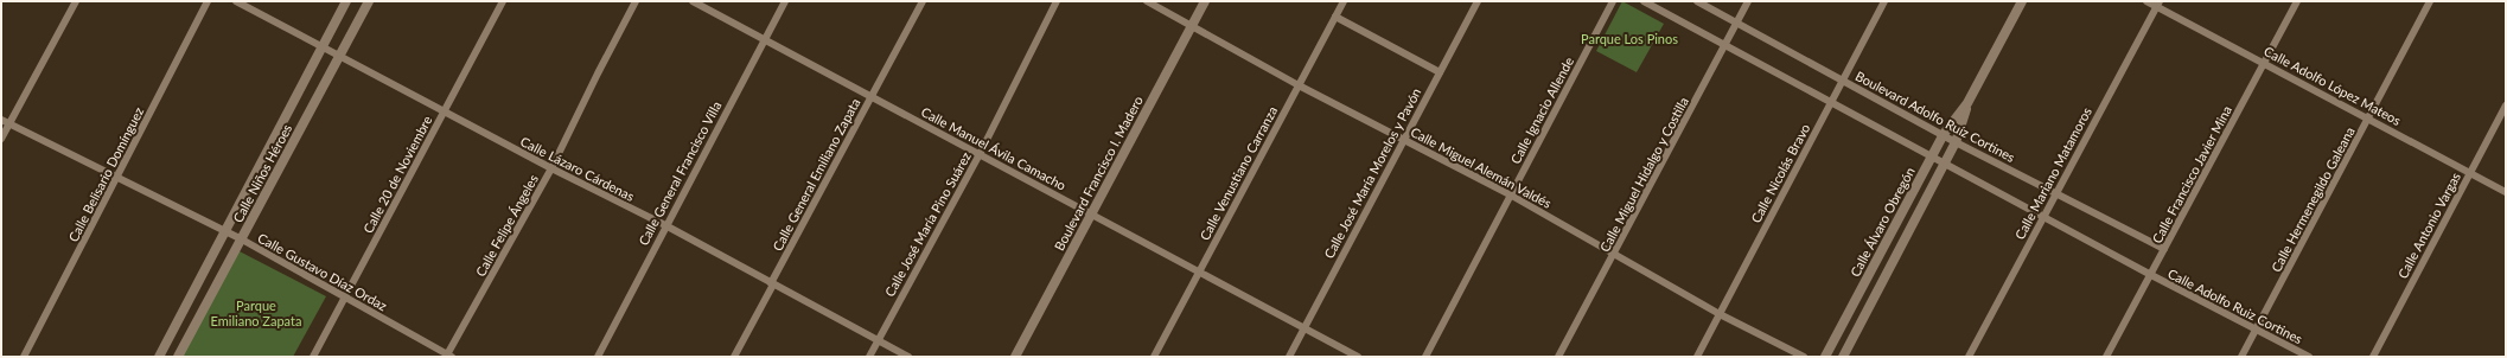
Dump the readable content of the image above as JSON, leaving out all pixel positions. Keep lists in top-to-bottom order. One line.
{"streets":{"street":["Calle Adolfo López Mateos","Calle Ignacio Allende","Boulevard Adolfo Ruíz Cortines","Calle Manuel Ávila Camacho","Calle Miguel Alemán Valdés","Calle Lázaro Cárdenas","Calle Niños Héroes","Calle General Francisco Villa","Boulevard Francisco I. Madero","Calle Venustiano Carranza","Calle José María Morelos y Pavón","Calle Nicolás Bravo","Calle Mariano Matamoros","Calle Belisario Domínguez","Calle 20 de Noviembre","Calle General Emiliano Zapata","Calle Miguel Hidalgo y Costilla","Calle Francisco Javier Mina","Calle Hermenegildo Galeana","Calle Álvaro Obregón","Calle José María Pino Suárez","Calle Felipe Ángeles","Calle Antonio Vargas","Calle Gustavo Díaz Ordaz","Calle Adolfo Ruiz Cortines"]},"crossings":[["Calle Adolfo López Mateos","Calle Mariano Matamoros"],["Calle Adolfo López Mateos","Calle Francisco Javier Mina"],["Calle Adolfo López Mateos","Calle Hermenegildo Galeana"],["Calle Adolfo López Mateos","Calle Antonio Vargas"],["Calle Ignacio Allende","Calle Miguel Alemán Valdés"],["Boulevard Adolfo Ruíz Cortines","Calle Nicolás Bravo"],["Boulevard Adolfo Ruíz Cortines","Calle Mariano Matamoros"],["Boulevard Adolfo Ruíz Cortines","Calle Miguel Hidalgo y Costilla"],["Boulevard Adolfo Ruíz Cortines","Calle Francisco Javier Mina"],["Boulevard Adolfo Ruíz Cortines","Calle Álvaro Obregón"],["Calle Manuel Ávila Camacho","Calle General Francisco Villa"],["Calle Manuel Ávila Camacho","Boulevard Francisco I. Madero"],["Calle Manuel Ávila Camacho","Calle Venustiano Carranza"],["Calle Manuel Ávila Camacho","Calle José María Morelos y Pavón"],["Calle Manuel Ávila Camacho","Calle General Emiliano Zapata"],["Calle Manuel Ávila Camacho","Calle José María Pino Suárez"],["Calle Miguel Alemán Valdés","Boulevard Francisco I. Madero"],["Calle Miguel Alemán Valdés","Calle Venustiano Carranza"],["Calle Miguel Alemán Valdés","Calle José María Morelos y Pavón"],["Calle Miguel Alemán Valdés","Calle Nicolás Bravo"],["Calle Miguel Alemán Valdés","Calle Miguel Hidalgo y Costilla"],["Calle Lázaro Cárdenas","Calle Niños Héroes"],["Calle Lázaro Cárdenas","Calle General Francisco Villa"],["Calle Lázaro Cárdenas","Calle 20 de Noviembre"],["Calle Lázaro Cárdenas","Calle General Emiliano Zapata"],["Calle Lázaro Cárdenas","Calle José María Pino Suárez"],["Calle Lázaro Cárdenas","Calle Felipe Ángeles"],["Calle Niños Héroes","Calle Gustavo Díaz Ordaz"],["Calle Mariano Matamoros","Calle Adolfo Ruiz Cortines"],["Calle Belisario Domínguez","Calle Gustavo Díaz Ordaz"],["Calle 20 de Noviembre","Calle Gustavo Díaz Ordaz"],["Calle Francisco Javier Mina","Calle Adolfo Ruiz Cortines"],["Calle Hermenegildo Galeana","Calle Adolfo Ruiz Cortines"],["Calle Álvaro Obregón","Calle Adolfo Ruiz Cortines"],["Calle Felipe Ángeles","Calle Gustavo Díaz Ordaz"]],"parks":["Parque Los Pinos","Parque Emiliano Zapata"]}
